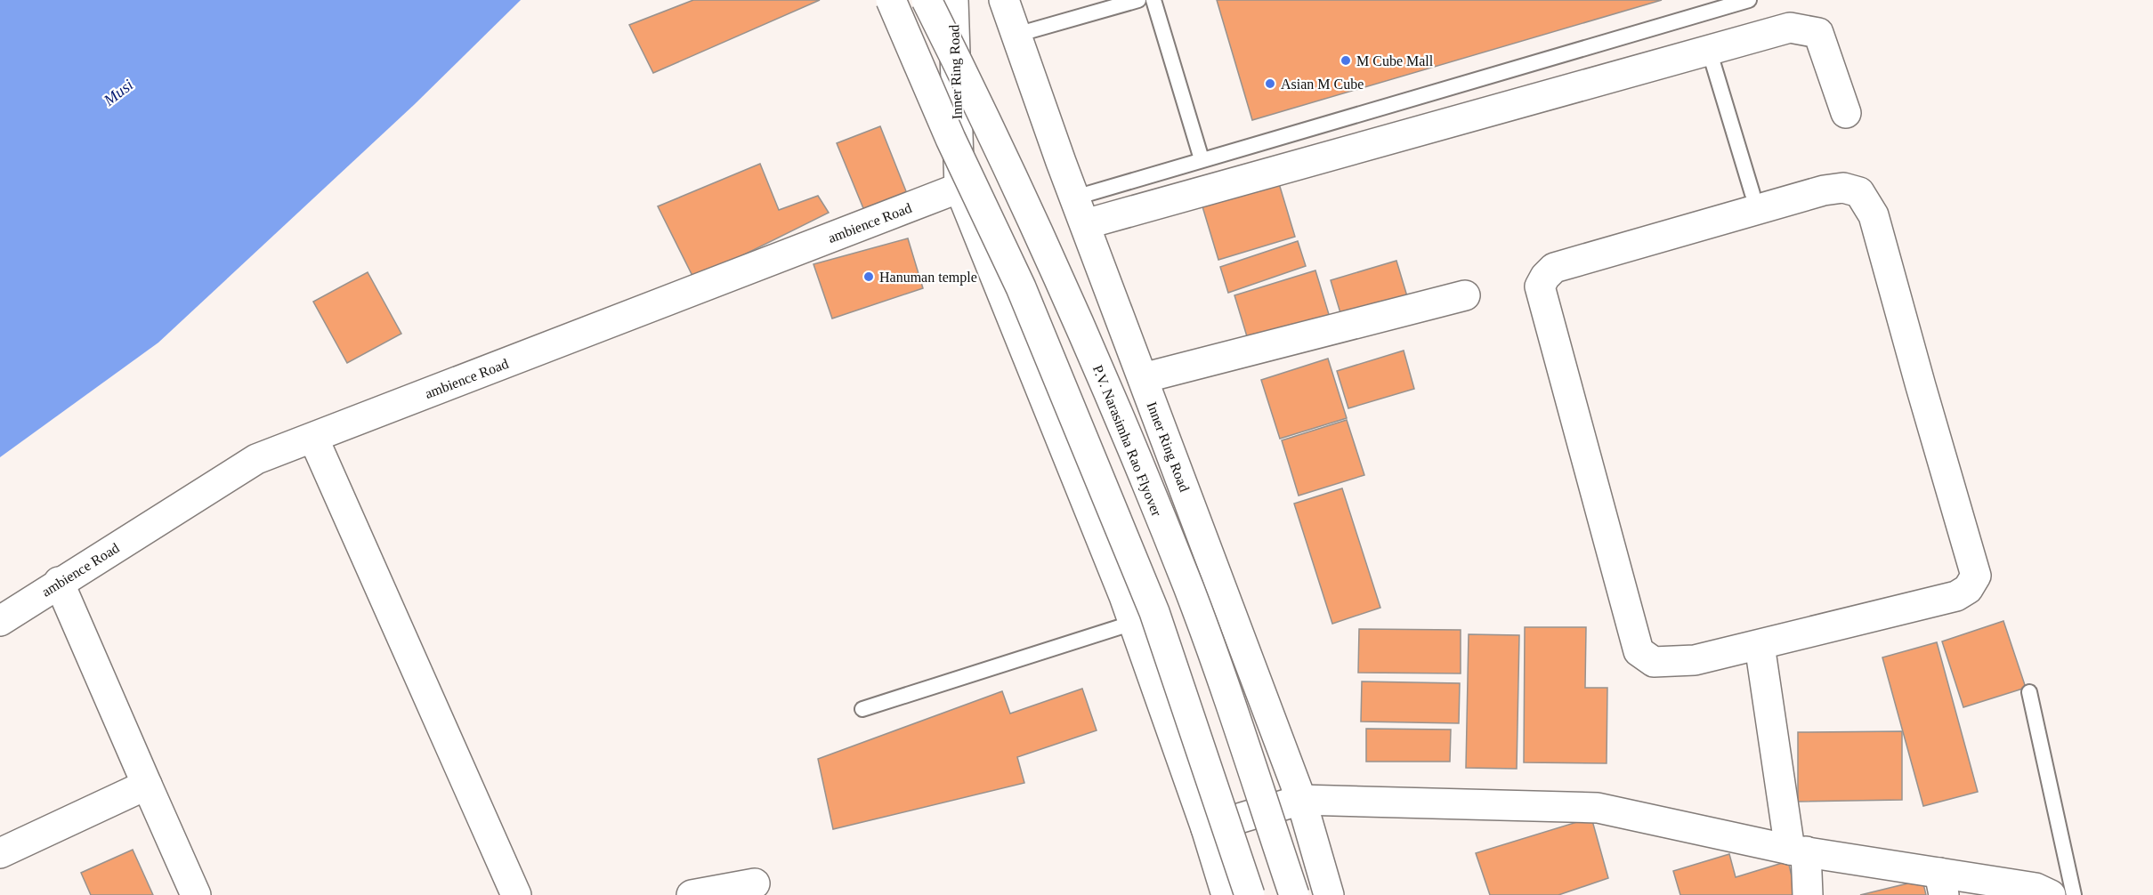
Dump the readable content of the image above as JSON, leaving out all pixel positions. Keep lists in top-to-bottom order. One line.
{"streets":{"main road":["Inner Ring Road","ambience Road","P.V. Narasimha Rao Flyover"]},"crossings":[["Inner Ring Road","ambience Road"]],"water":["Musi"],"places":["M Cube Mall","Asian M Cube","Hanuman temple"]}
